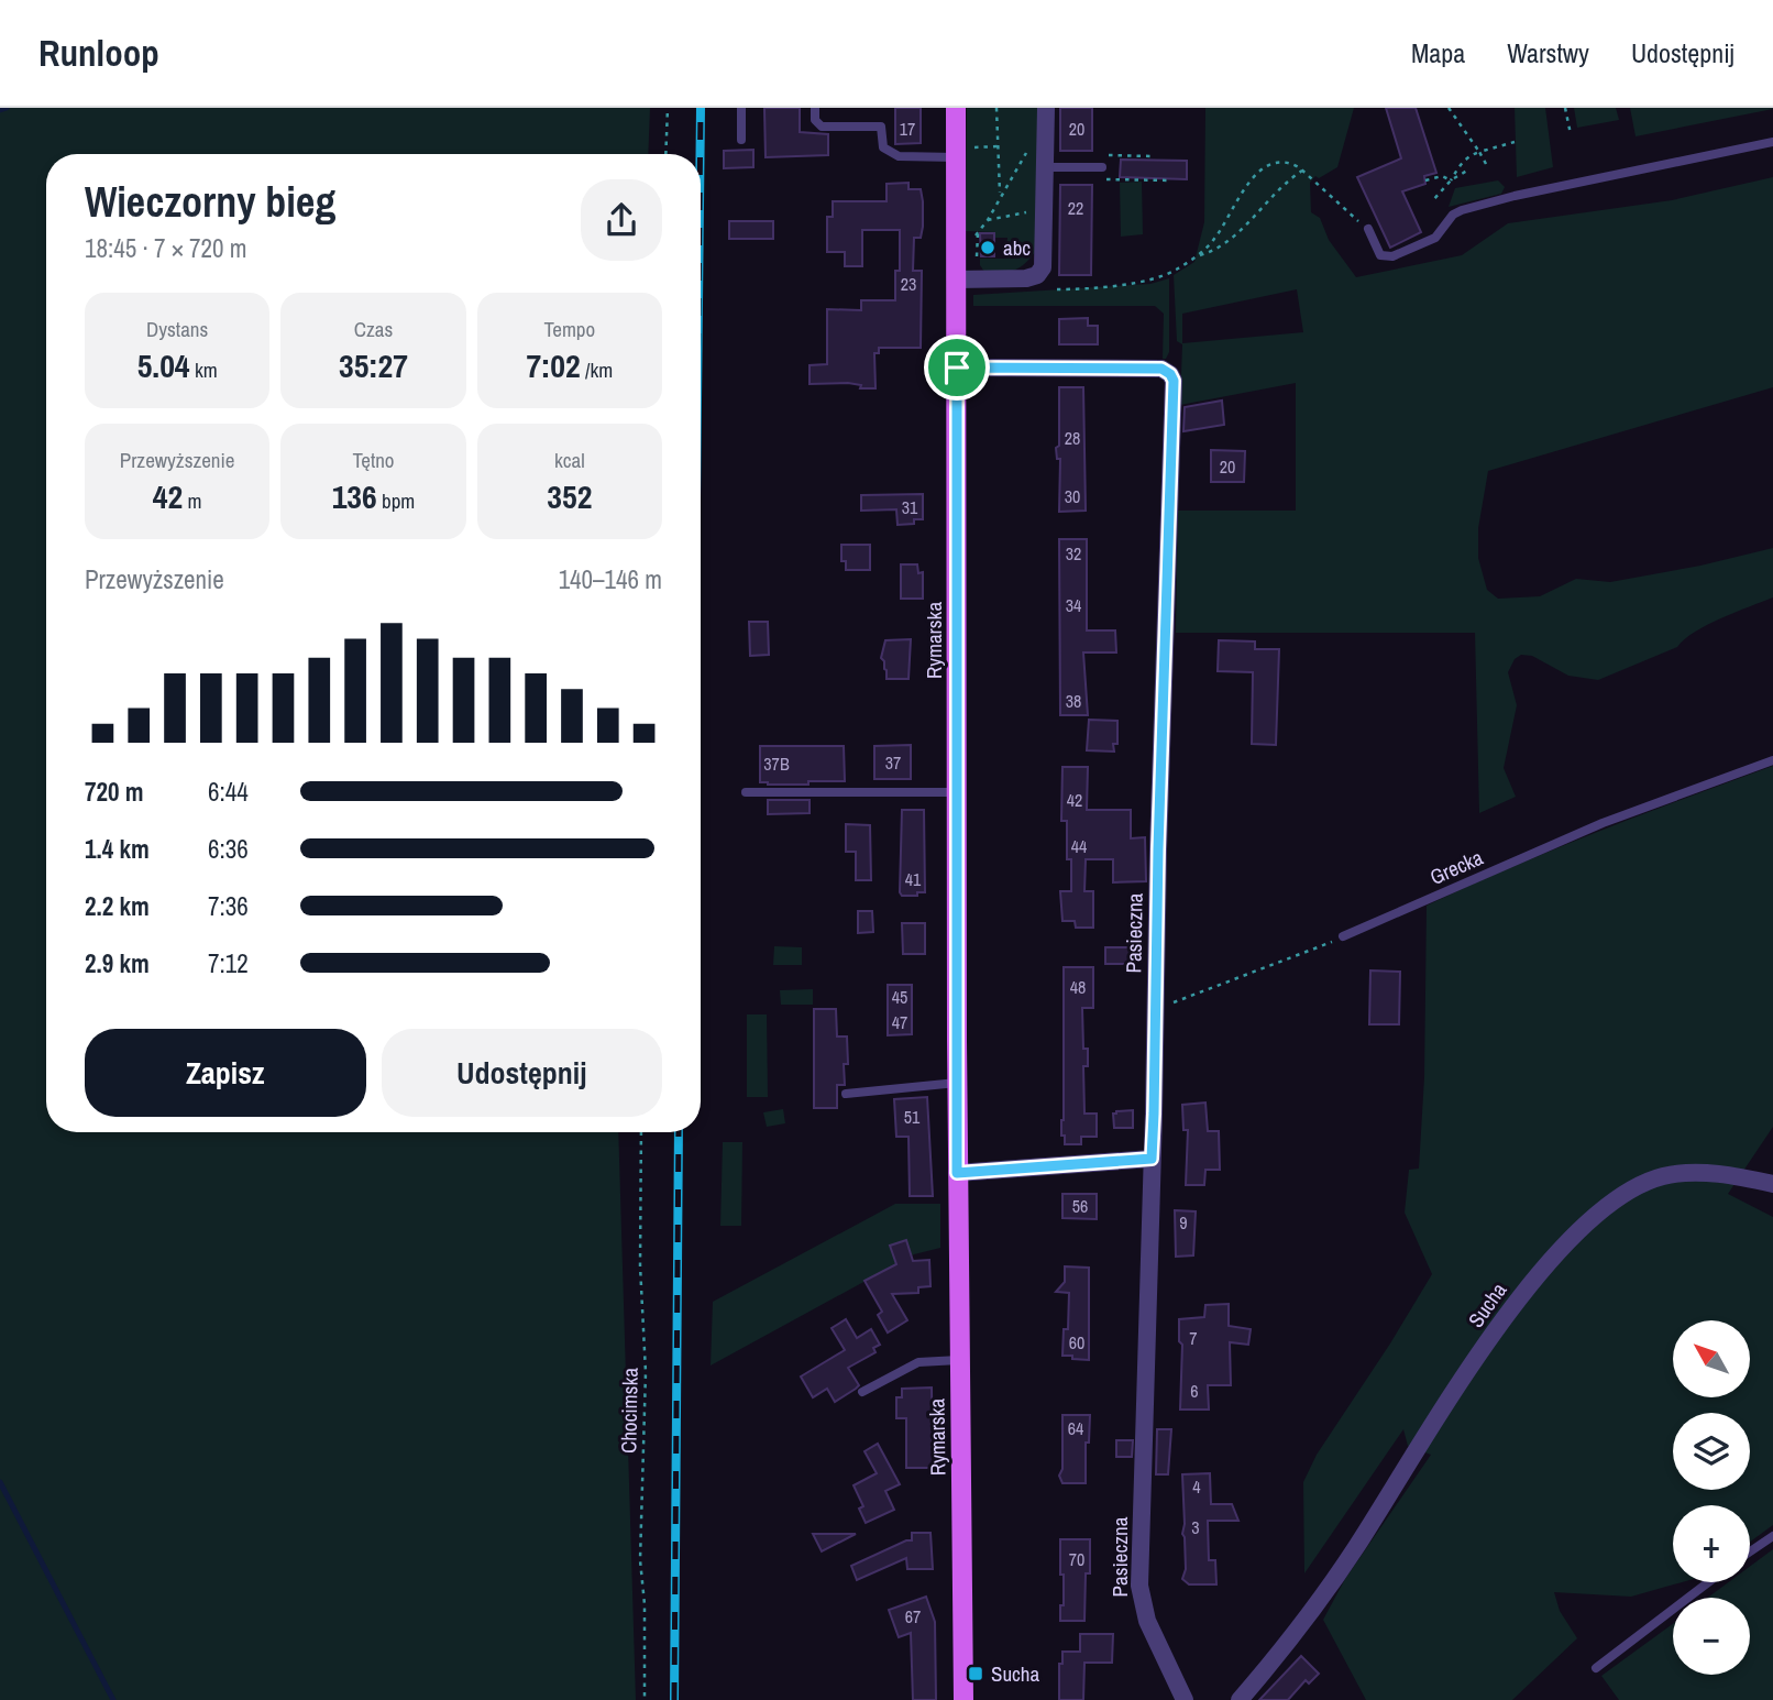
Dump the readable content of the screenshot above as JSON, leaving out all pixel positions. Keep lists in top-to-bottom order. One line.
{"streets":{"main road":["Rymarska"],"street":["Pasieczna","Sucha"],"lane":["Grecka"],"path":["Chocimska"]},"crossings":[["Rymarska","Pasieczna"]],"places":{"other":["abc"],"transit":["Sucha"]},"house_numbers":["17","20","22","23","28","20","30","31","32","34","38","37","37B","42","44","41","48","45","47","51","56","9","7","60","6","64","4","3","70","67"],"north":"top left","page":{"header":"Runloop","nav":["Mapa","Warstwy","Udostępnij"],"heading":["Wieczorny bieg","18:45 · 7 × 720 m"],"stats":[["Dystans","5.04 km"],["Czas","35:27"],["Tempo","7:02 /km"],["Przewyższenie","42 m"],["Tętno","136 bpm"],["kcal","352"]],"chart":["Przewyższenie","140–146 m"],"list":[{"name":"720 m","note":"6:44"},{"name":"1.4 km","note":"6:36"},{"name":"2.2 km","note":"7:36"},{"name":"2.9 km","note":"7:12"}],"buttons":["Zapisz","Udostępnij"],"map_buttons":["+","−"]}}
